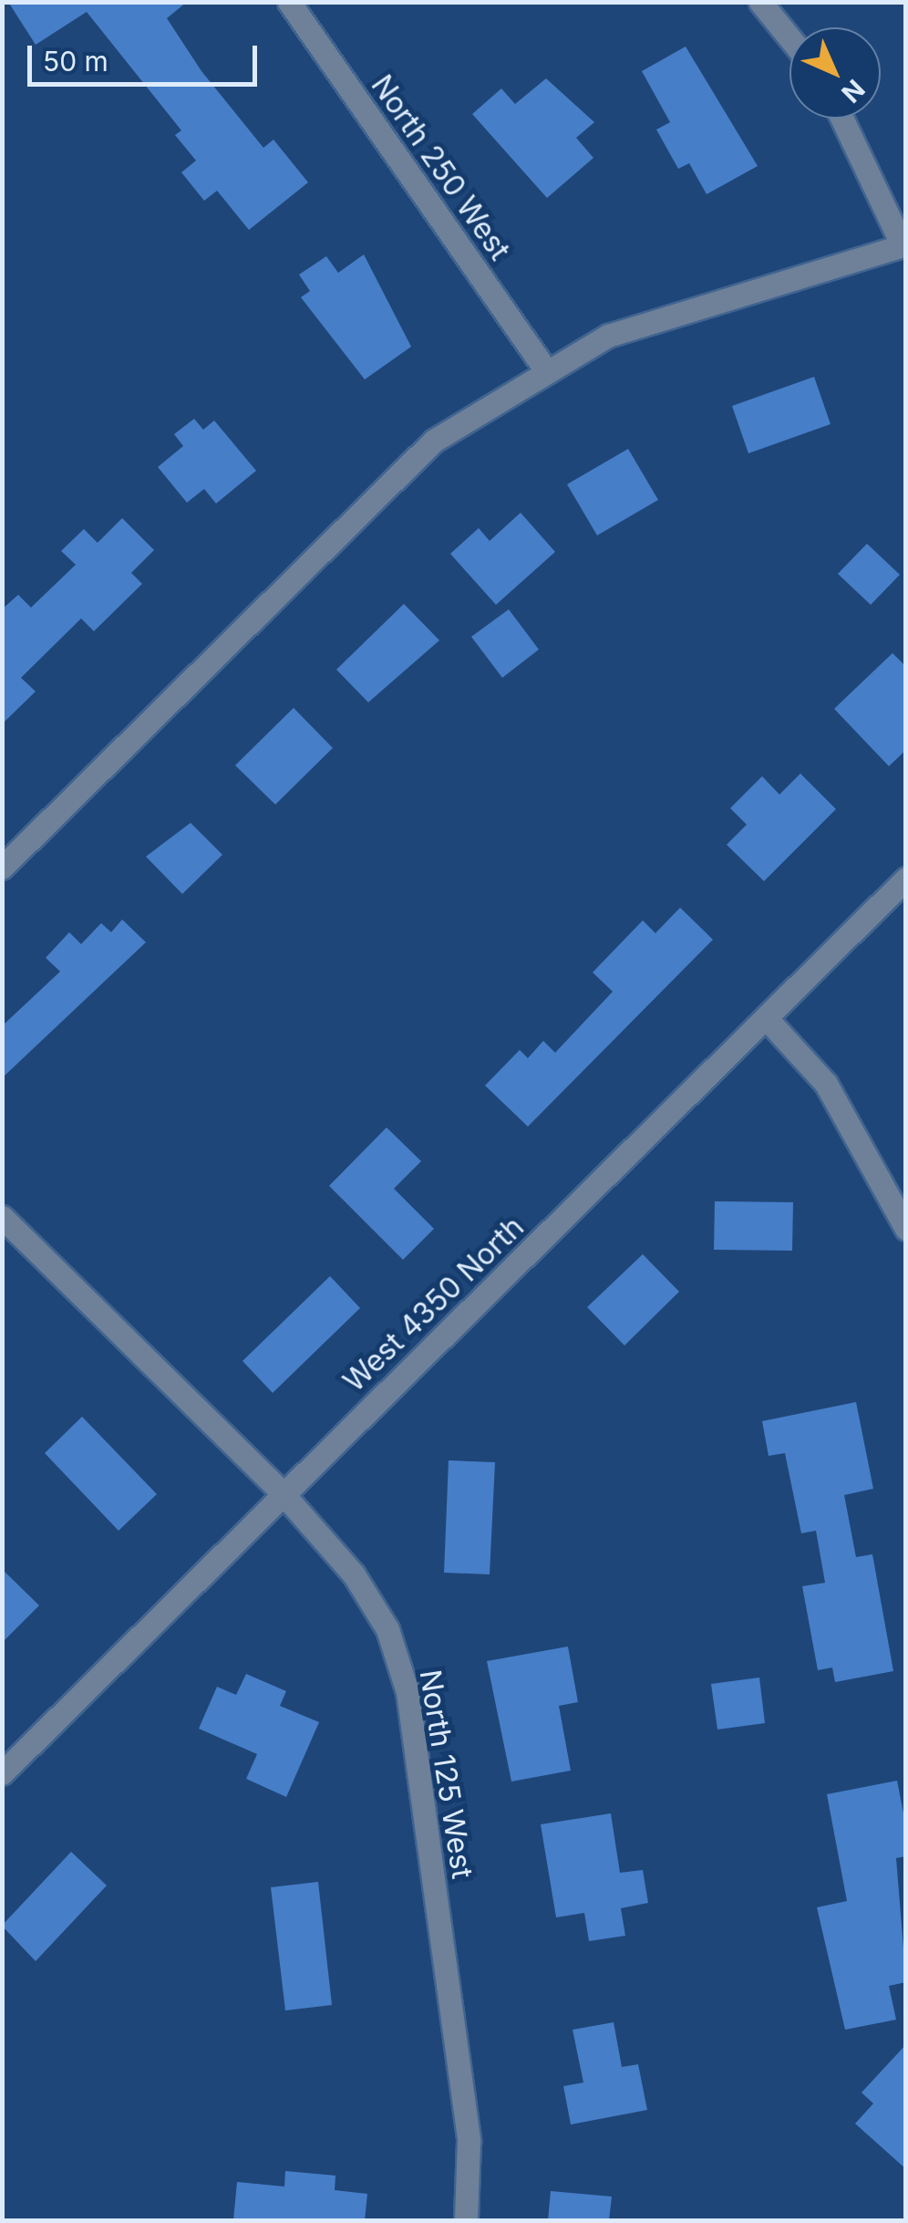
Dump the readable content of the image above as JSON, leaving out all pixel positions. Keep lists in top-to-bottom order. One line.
{"streets":{"street":["North 250 West","West 4350 North","North 125 West"]},"crossings":[["West 4350 North","North 125 West"]],"scale_bar":"50 m","north":"bottom right"}
